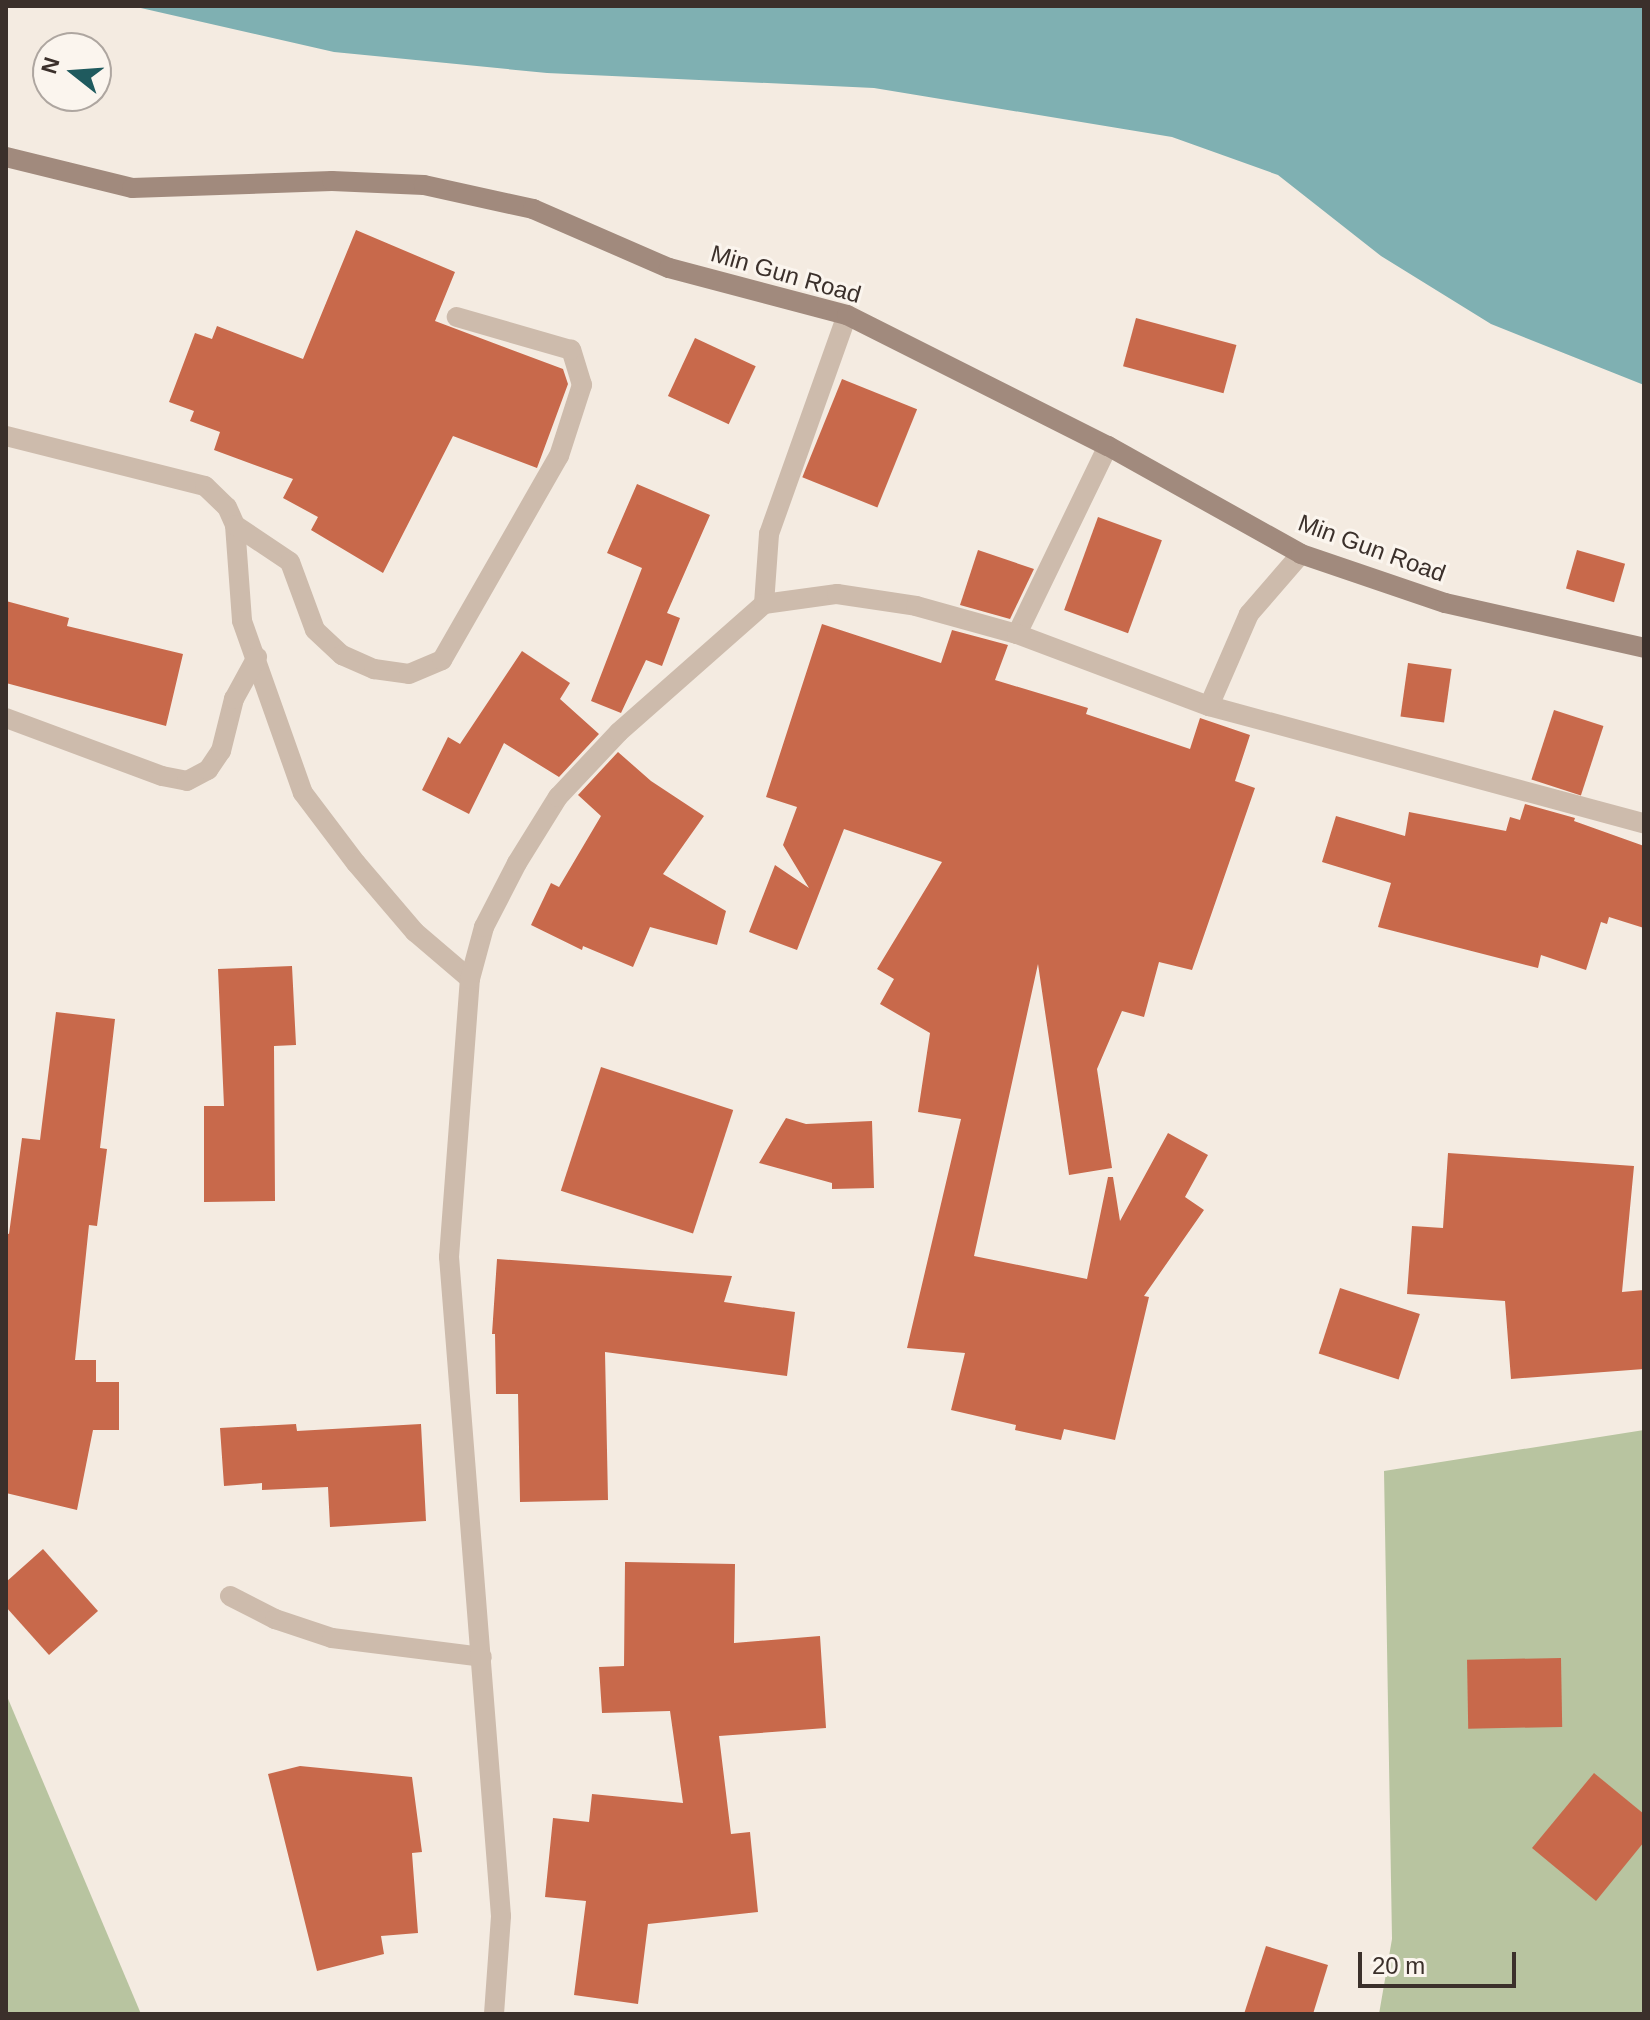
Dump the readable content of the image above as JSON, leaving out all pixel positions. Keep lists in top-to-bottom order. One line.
{"streets":{"street":["Min Gun Road"]},"scale_bar":"20 m","north":"left"}
